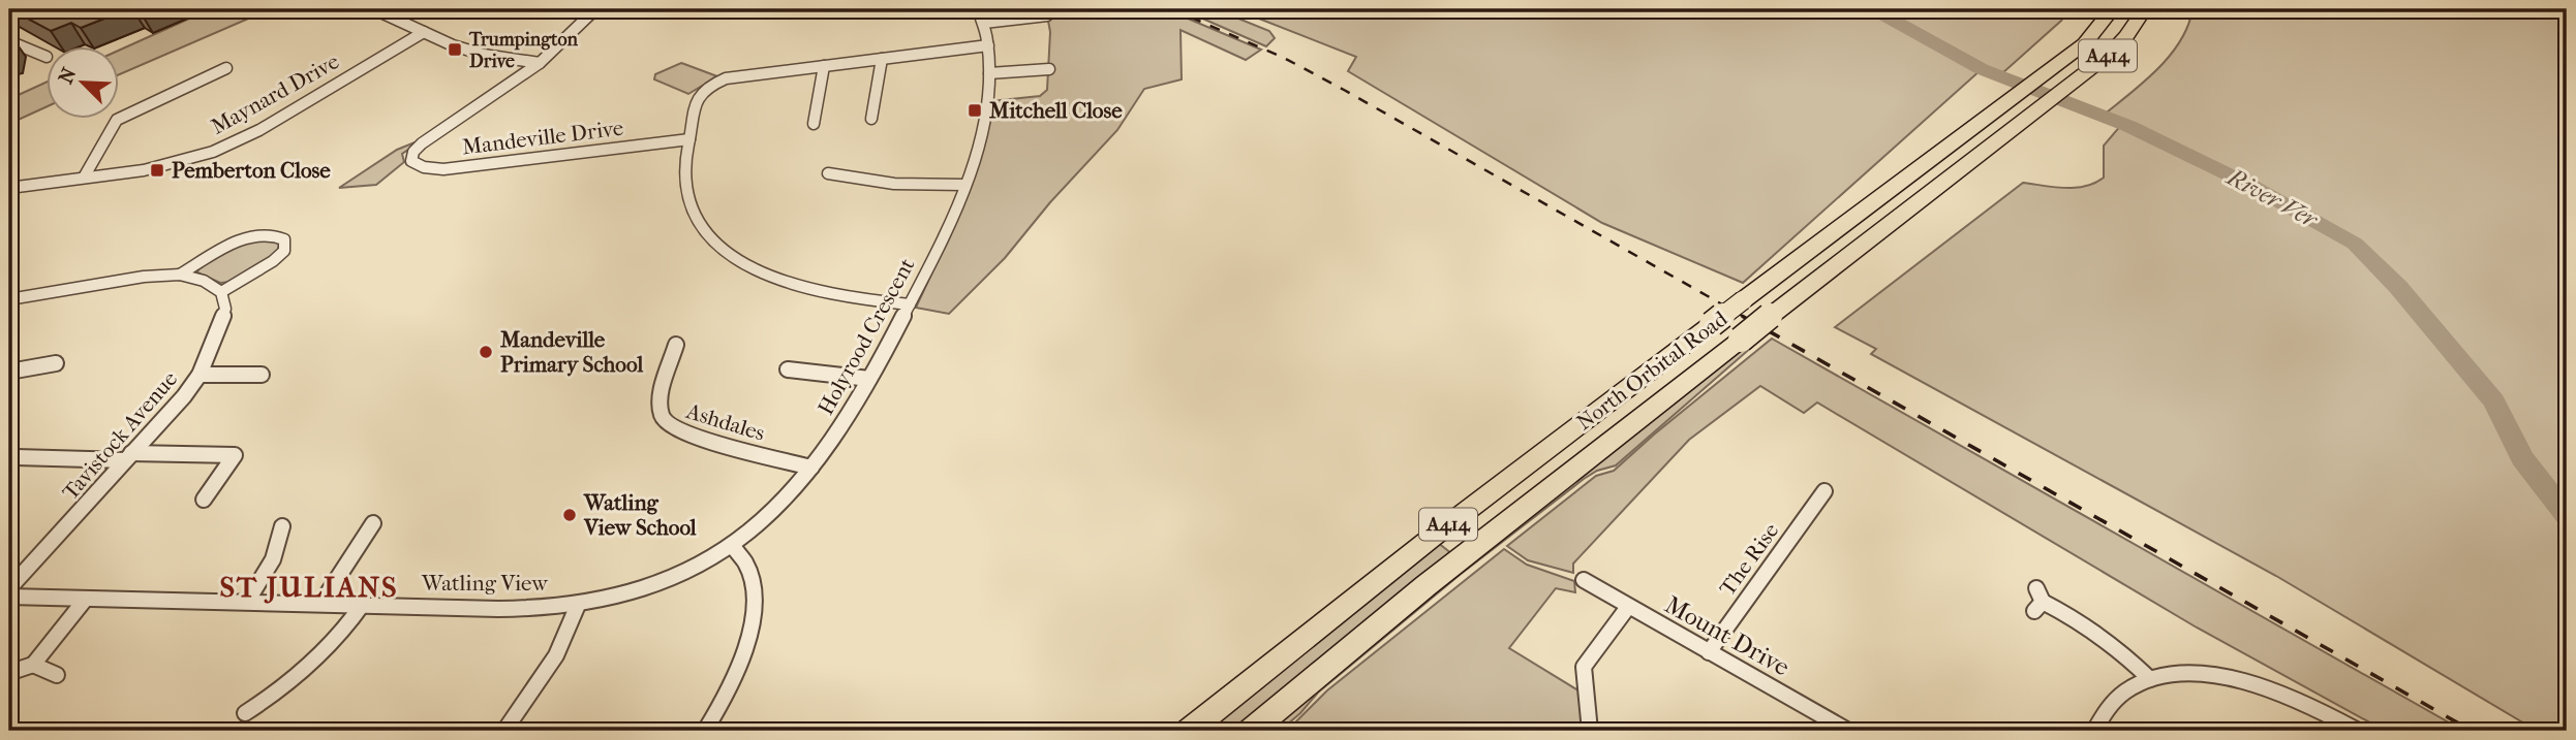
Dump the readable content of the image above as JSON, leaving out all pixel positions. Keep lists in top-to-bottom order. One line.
{"streets":{"highway":["A414","North Orbital Road"],"street":["Maynard Drive","Mandeville Drive","Holyrood Crescent","Ashdales","Tavistock Avenue","The Rise","Watling View","Mount Drive"]},"crossings":[["Holyrood Crescent","Ashdales"],["Holyrood Crescent","Watling View"],["The Rise","Mount Drive"]],"districts":["ST JULIANS"],"water":["River Ver"],"places":{"transit":["Trumpington Drive","Mitchell Close","Pemberton Close"],"other":["Mandeville Primary School","Watling View School"]},"north":"top left"}
